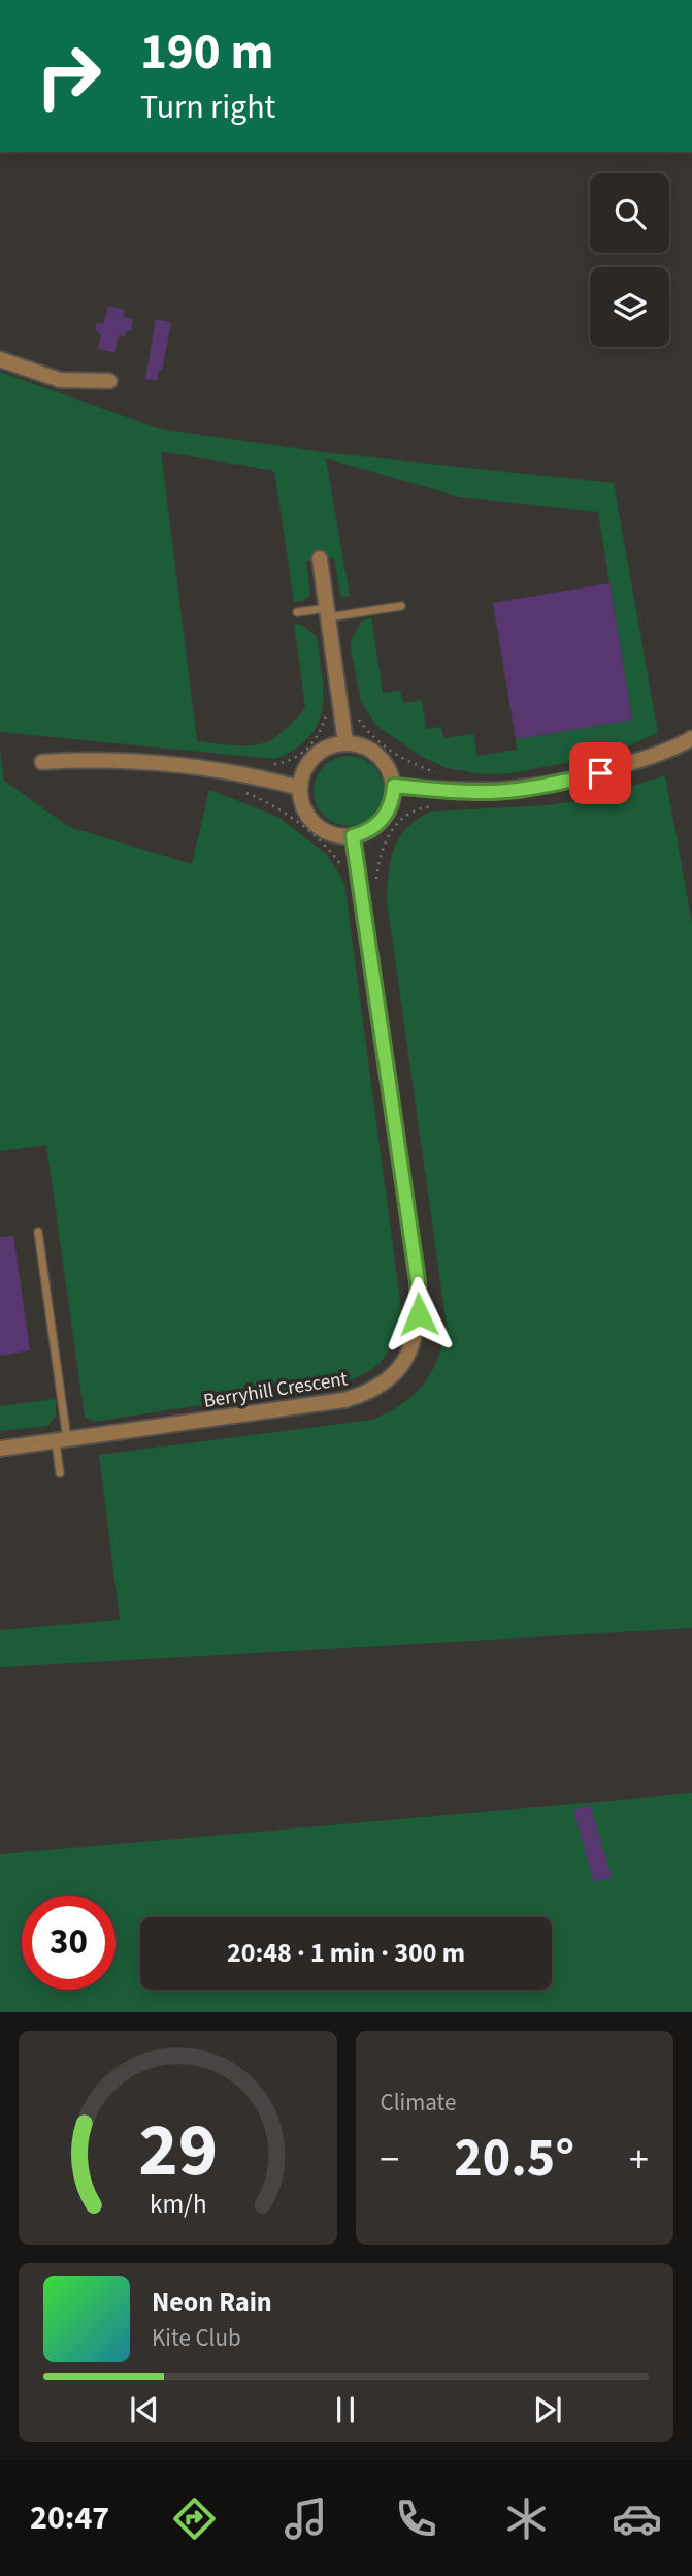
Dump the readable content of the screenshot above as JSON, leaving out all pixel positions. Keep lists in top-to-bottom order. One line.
{"streets":{"street":["Berryhill Crescent"]},"page":{"turn":["190 m","Turn right"],"limit":"30","trip":"20:48 · 1 min · 300 m","tile":"Climate","heat":["−","20.5°","+"],"song":["Neon Rain","Kite Club"],"tabs":"20:47","gauge":["29","km/h"]}}
